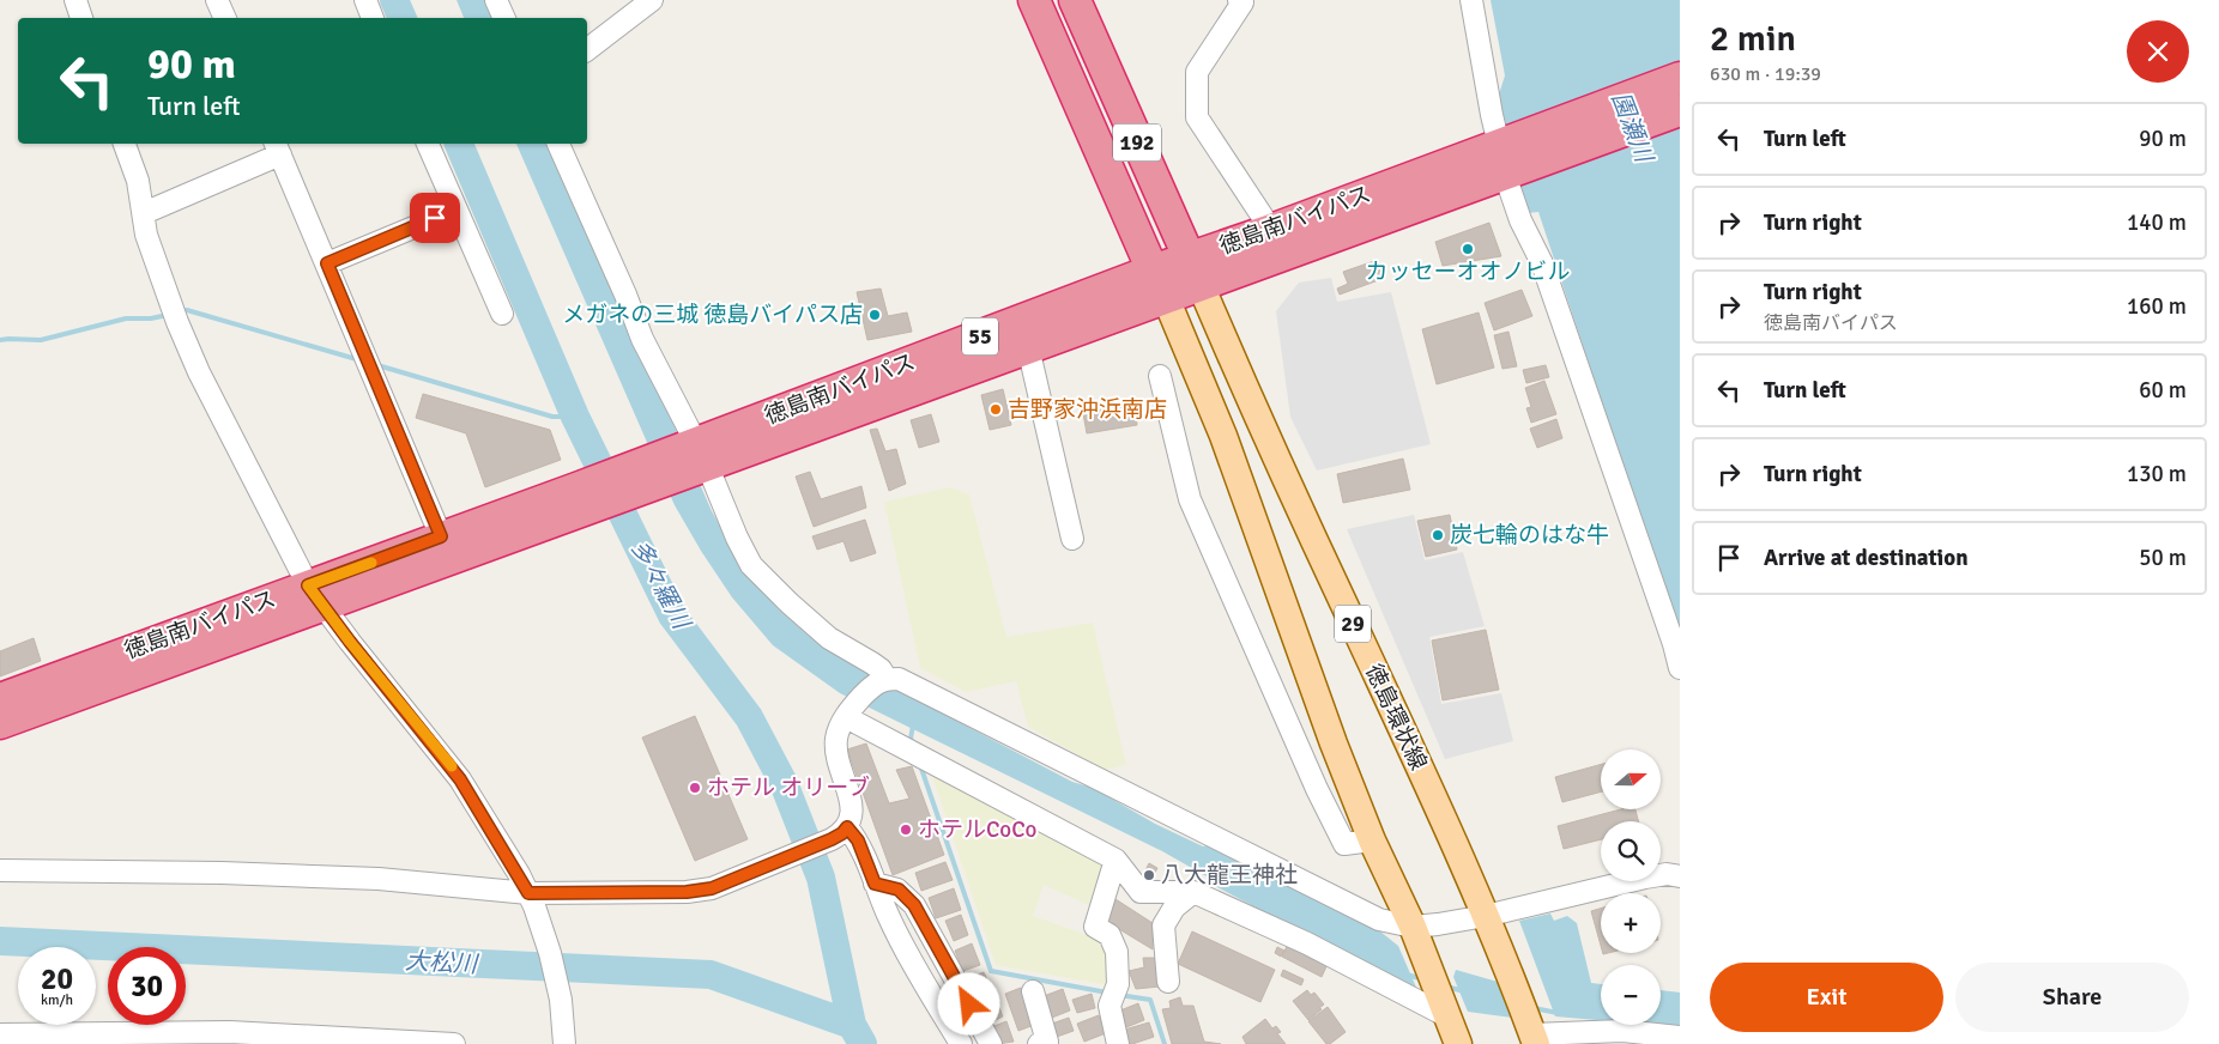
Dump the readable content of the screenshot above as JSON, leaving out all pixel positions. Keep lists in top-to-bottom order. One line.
{"streets":{"highway":["192","徳島南バイパス","55"],"main road":["29","徳島環状線"]},"crossings":[["192","徳島南バイパス"],["192","徳島環状線"],["徳島南バイパス","徳島環状線"]],"water":["園瀬川","多々羅川","大松川"],"places":["カッセーオオノビル","メガネの三城 徳島バイパス店","吉野家沖浜南店","炭七輪のはな牛","ホテル オリーブ","ホテルCoCo","八大龍王神社"],"north":"right","page":{"heading":["2 min","630 m · 19:39"],"turn":["90 m","Turn left"],"list":[{"name":"Turn left","value":"90 m"},{"name":"Turn right","value":"140 m"},{"name":"Turn right","note":"徳島南バイパス","value":"160 m"},{"name":"Turn left","value":"60 m"},{"name":"Turn right","value":"130 m"},{"name":"Arrive at destination","value":"50 m"}],"map_buttons":["+","−"],"speed":"20 km/h","limit":"30","buttons":["Exit","Share"]}}
